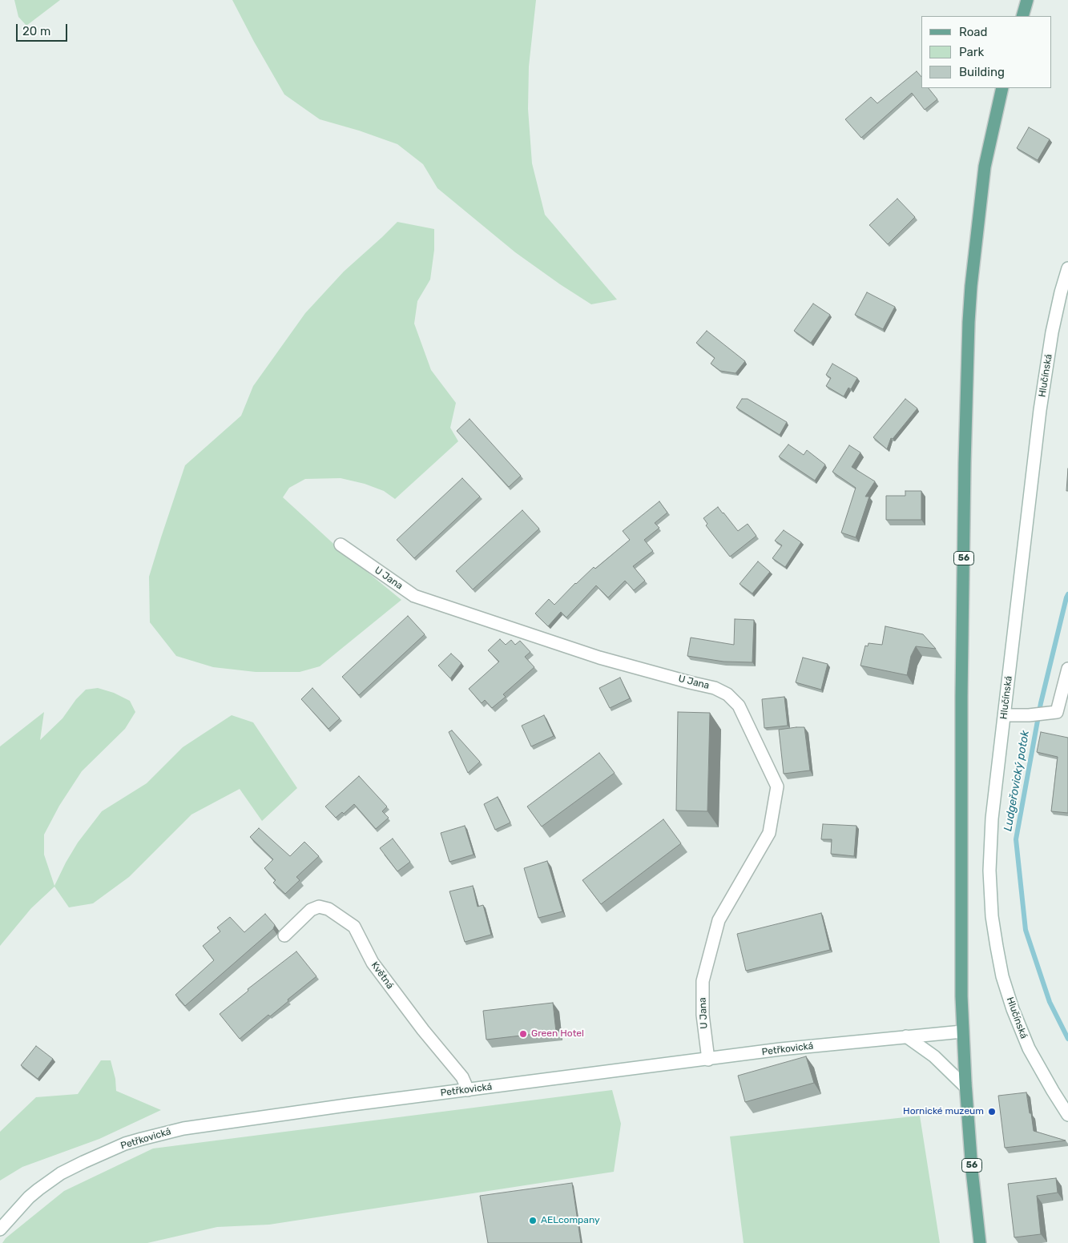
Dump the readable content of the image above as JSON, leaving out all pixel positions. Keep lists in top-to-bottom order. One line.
{"streets":{"main road":["56"],"street":["Hlučínská","U Jana","Květná","Petřkovická"]},"crossings":[["56","Petřkovická"],["U Jana","Petřkovická"],["Květná","Petřkovická"]],"water":["Ludgeřovický potok"],"places":["Green Hotel","Hornické muzeum","AELcompany"],"legend":["Road","Park","Building"],"scale_bar":"20 m"}
